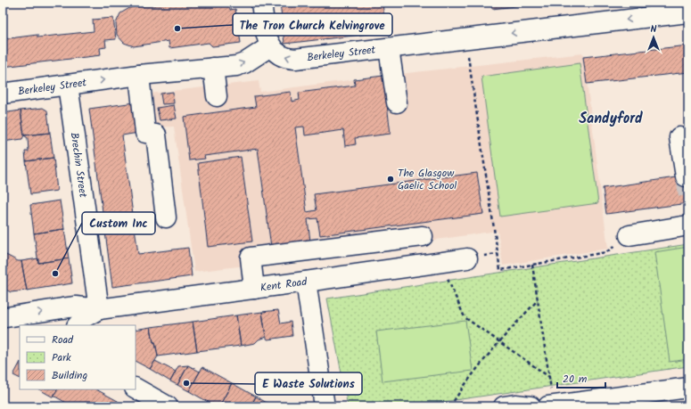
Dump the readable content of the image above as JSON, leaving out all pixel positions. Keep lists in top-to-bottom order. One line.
{"streets":{"street":["Berkeley Street","Brechin Street","Kent Road"]},"crossings":[["Berkeley Street","Brechin Street"],["Brechin Street","Kent Road"]],"districts":["Sandyford"],"places":["The Tron Church Kelvingrove","The Glasgow Gaelic School","Custom Inc","E Waste Solutions"],"legend":["Road","Park","Building"],"scale_bar":"20 m","north":"top"}
